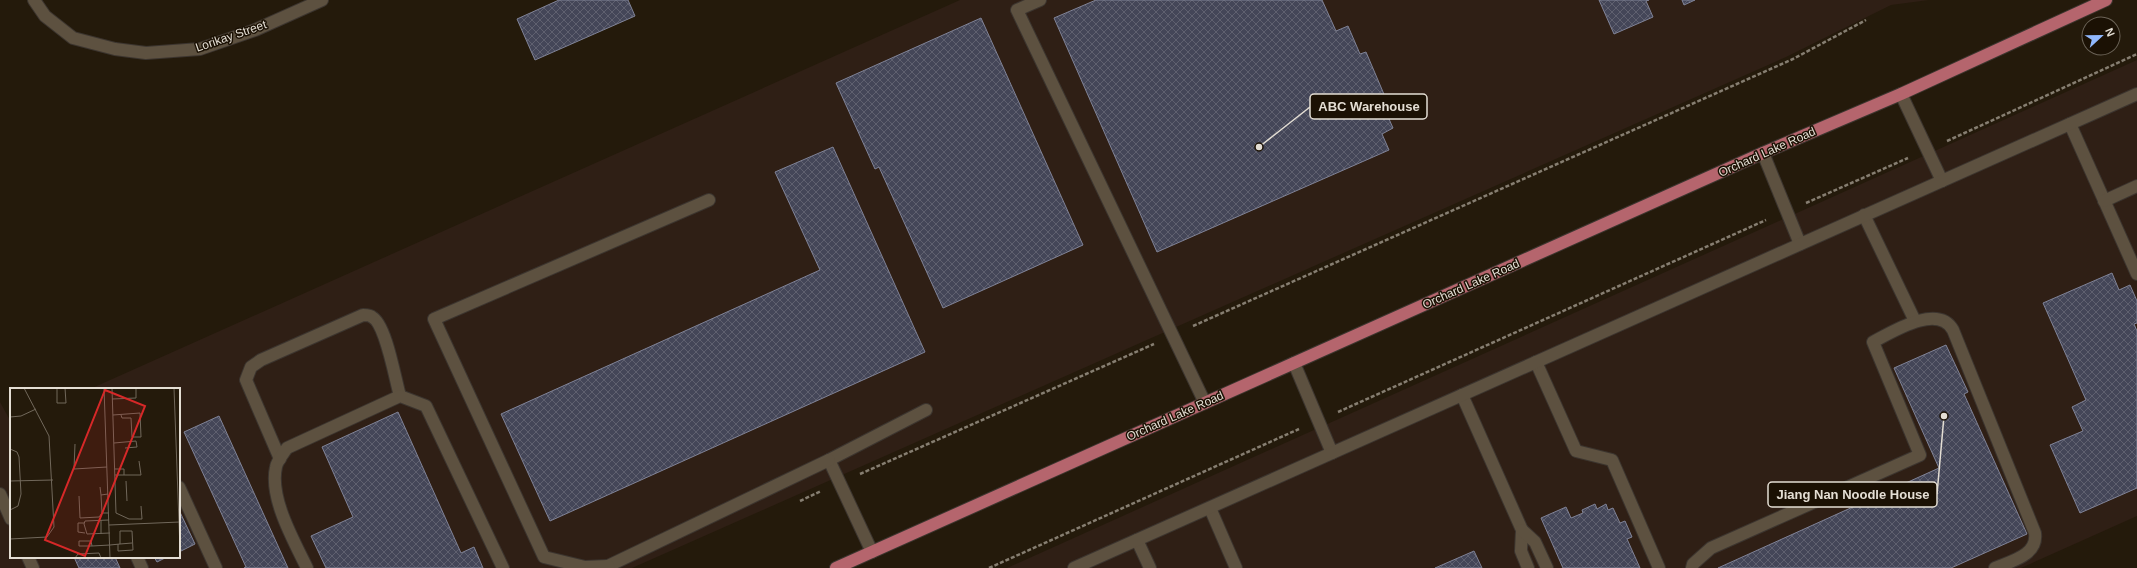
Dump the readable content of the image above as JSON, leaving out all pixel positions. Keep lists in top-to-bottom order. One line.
{"streets":{"main road":["Orchard Lake Road"],"street":["Lorikay Street"]},"places":["ABC Warehouse","Jiang Nan Noodle House"],"north":"right"}
